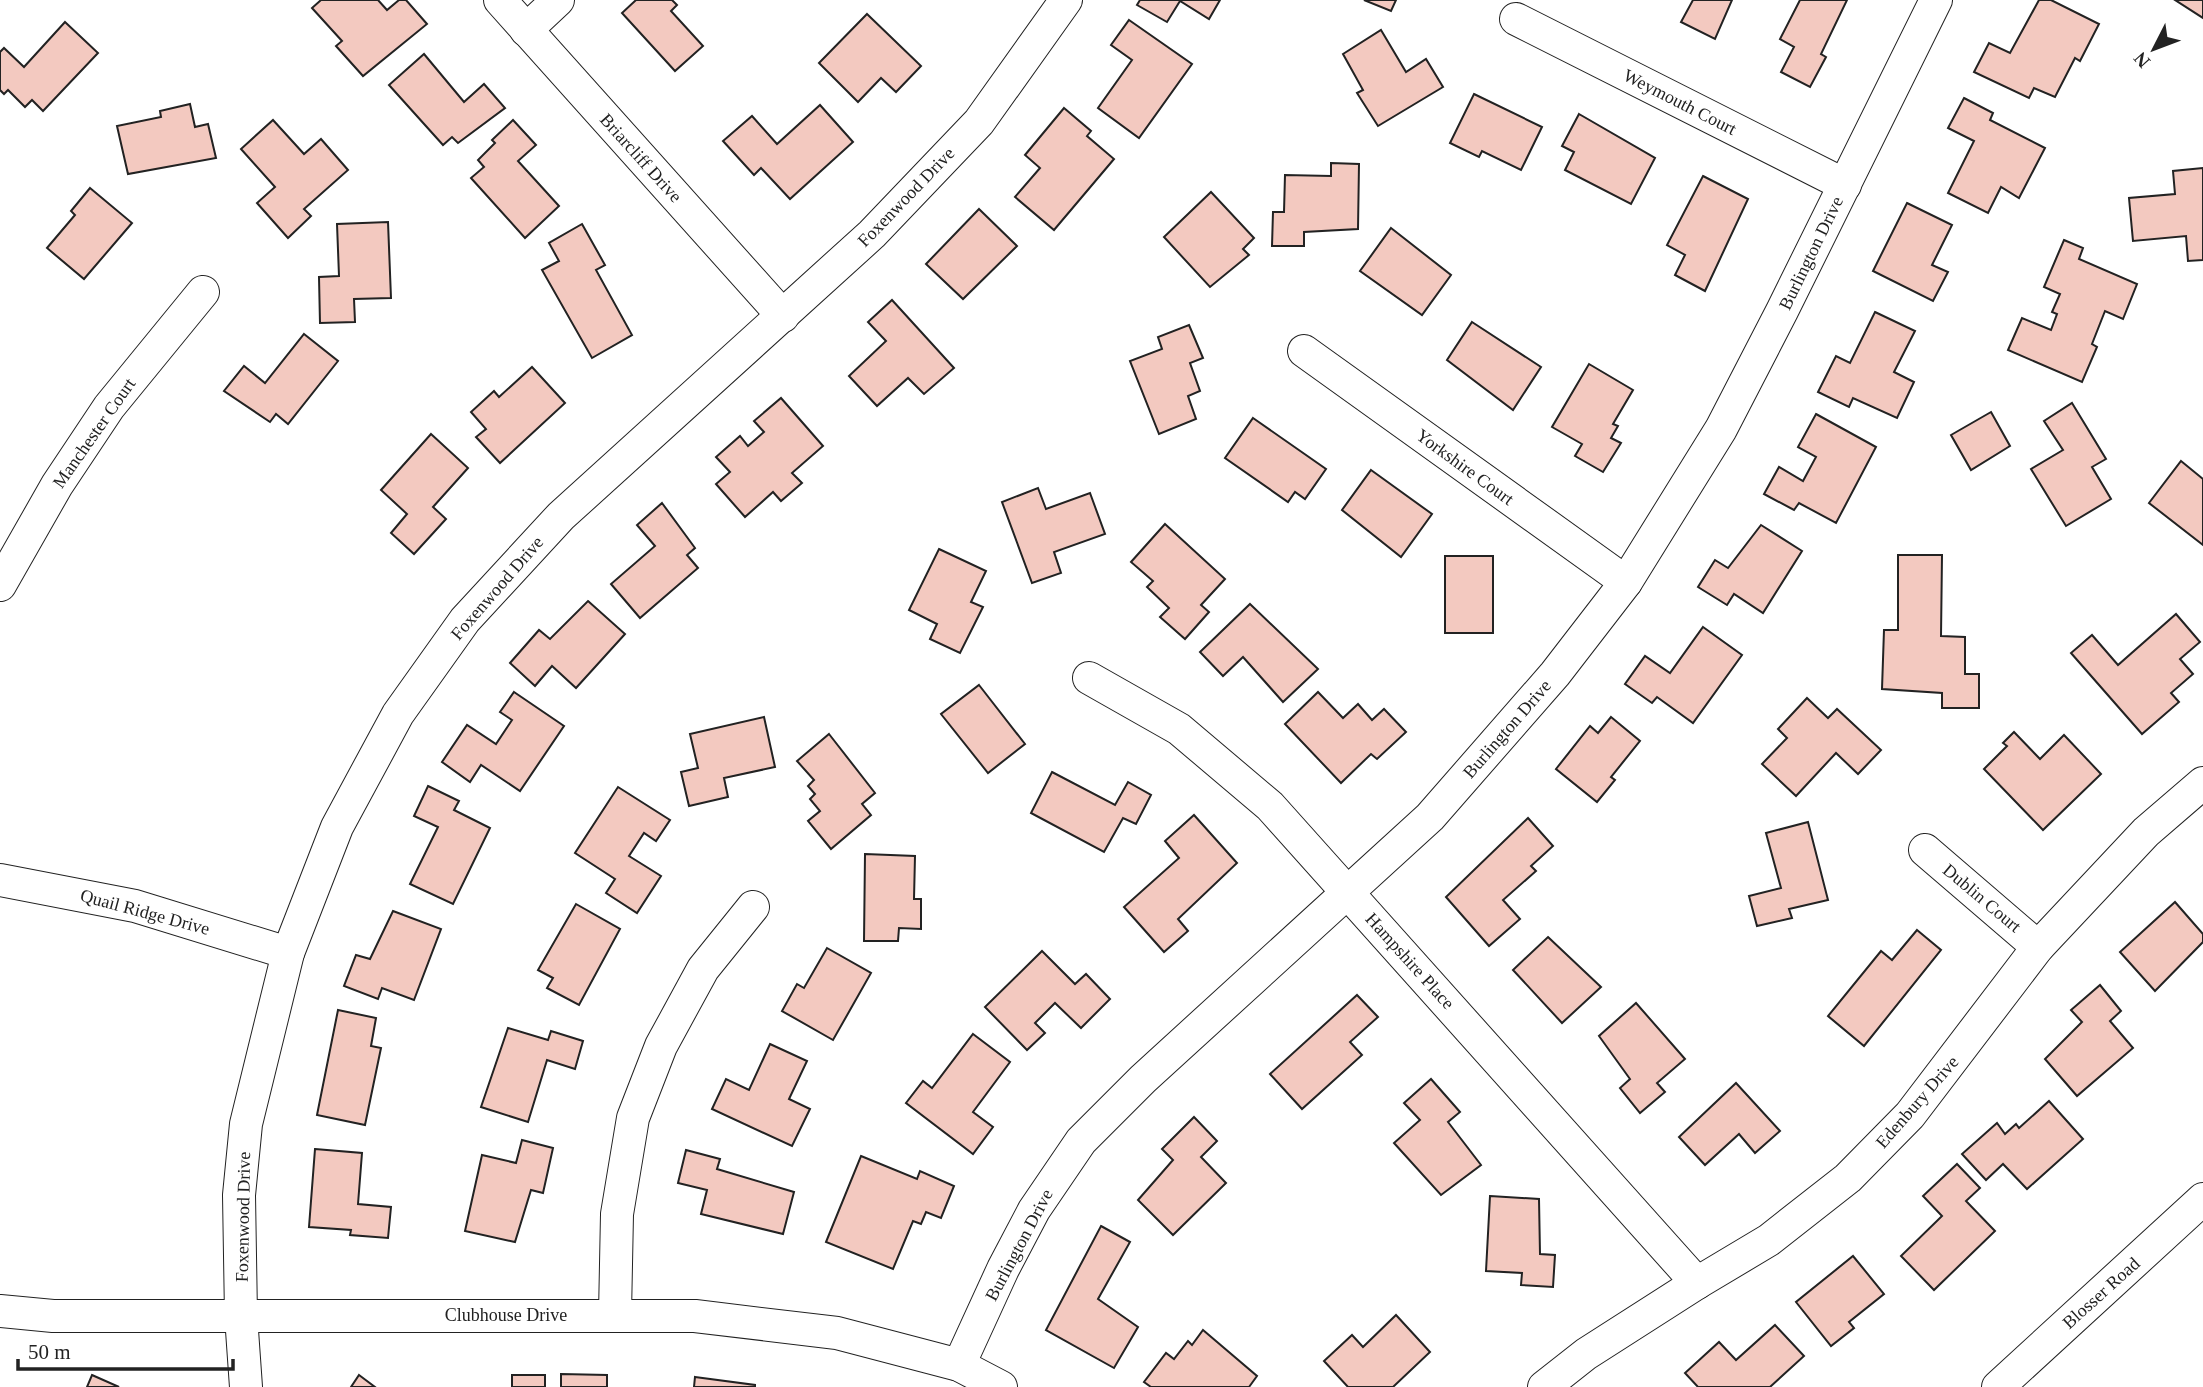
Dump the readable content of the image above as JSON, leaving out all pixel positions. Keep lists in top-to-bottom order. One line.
{"streets":{"street":["Weymouth Court","Briarcliff Drive","Foxenwood Drive","Burlington Drive","Manchester Court","Yorkshire Court","Dublin Court","Quail Ridge Drive","Hampshire Place","Edenbury Drive","Blosser Road","Clubhouse Drive"]},"crossings":[["Weymouth Court","Burlington Drive"],["Briarcliff Drive","Foxenwood Drive"],["Foxenwood Drive","Quail Ridge Drive"],["Foxenwood Drive","Clubhouse Drive"],["Burlington Drive","Yorkshire Court"],["Burlington Drive","Hampshire Place"],["Burlington Drive","Clubhouse Drive"],["Dublin Court","Edenbury Drive"],["Hampshire Place","Edenbury Drive"]],"scale_bar":"50 m","north":"bottom left"}
